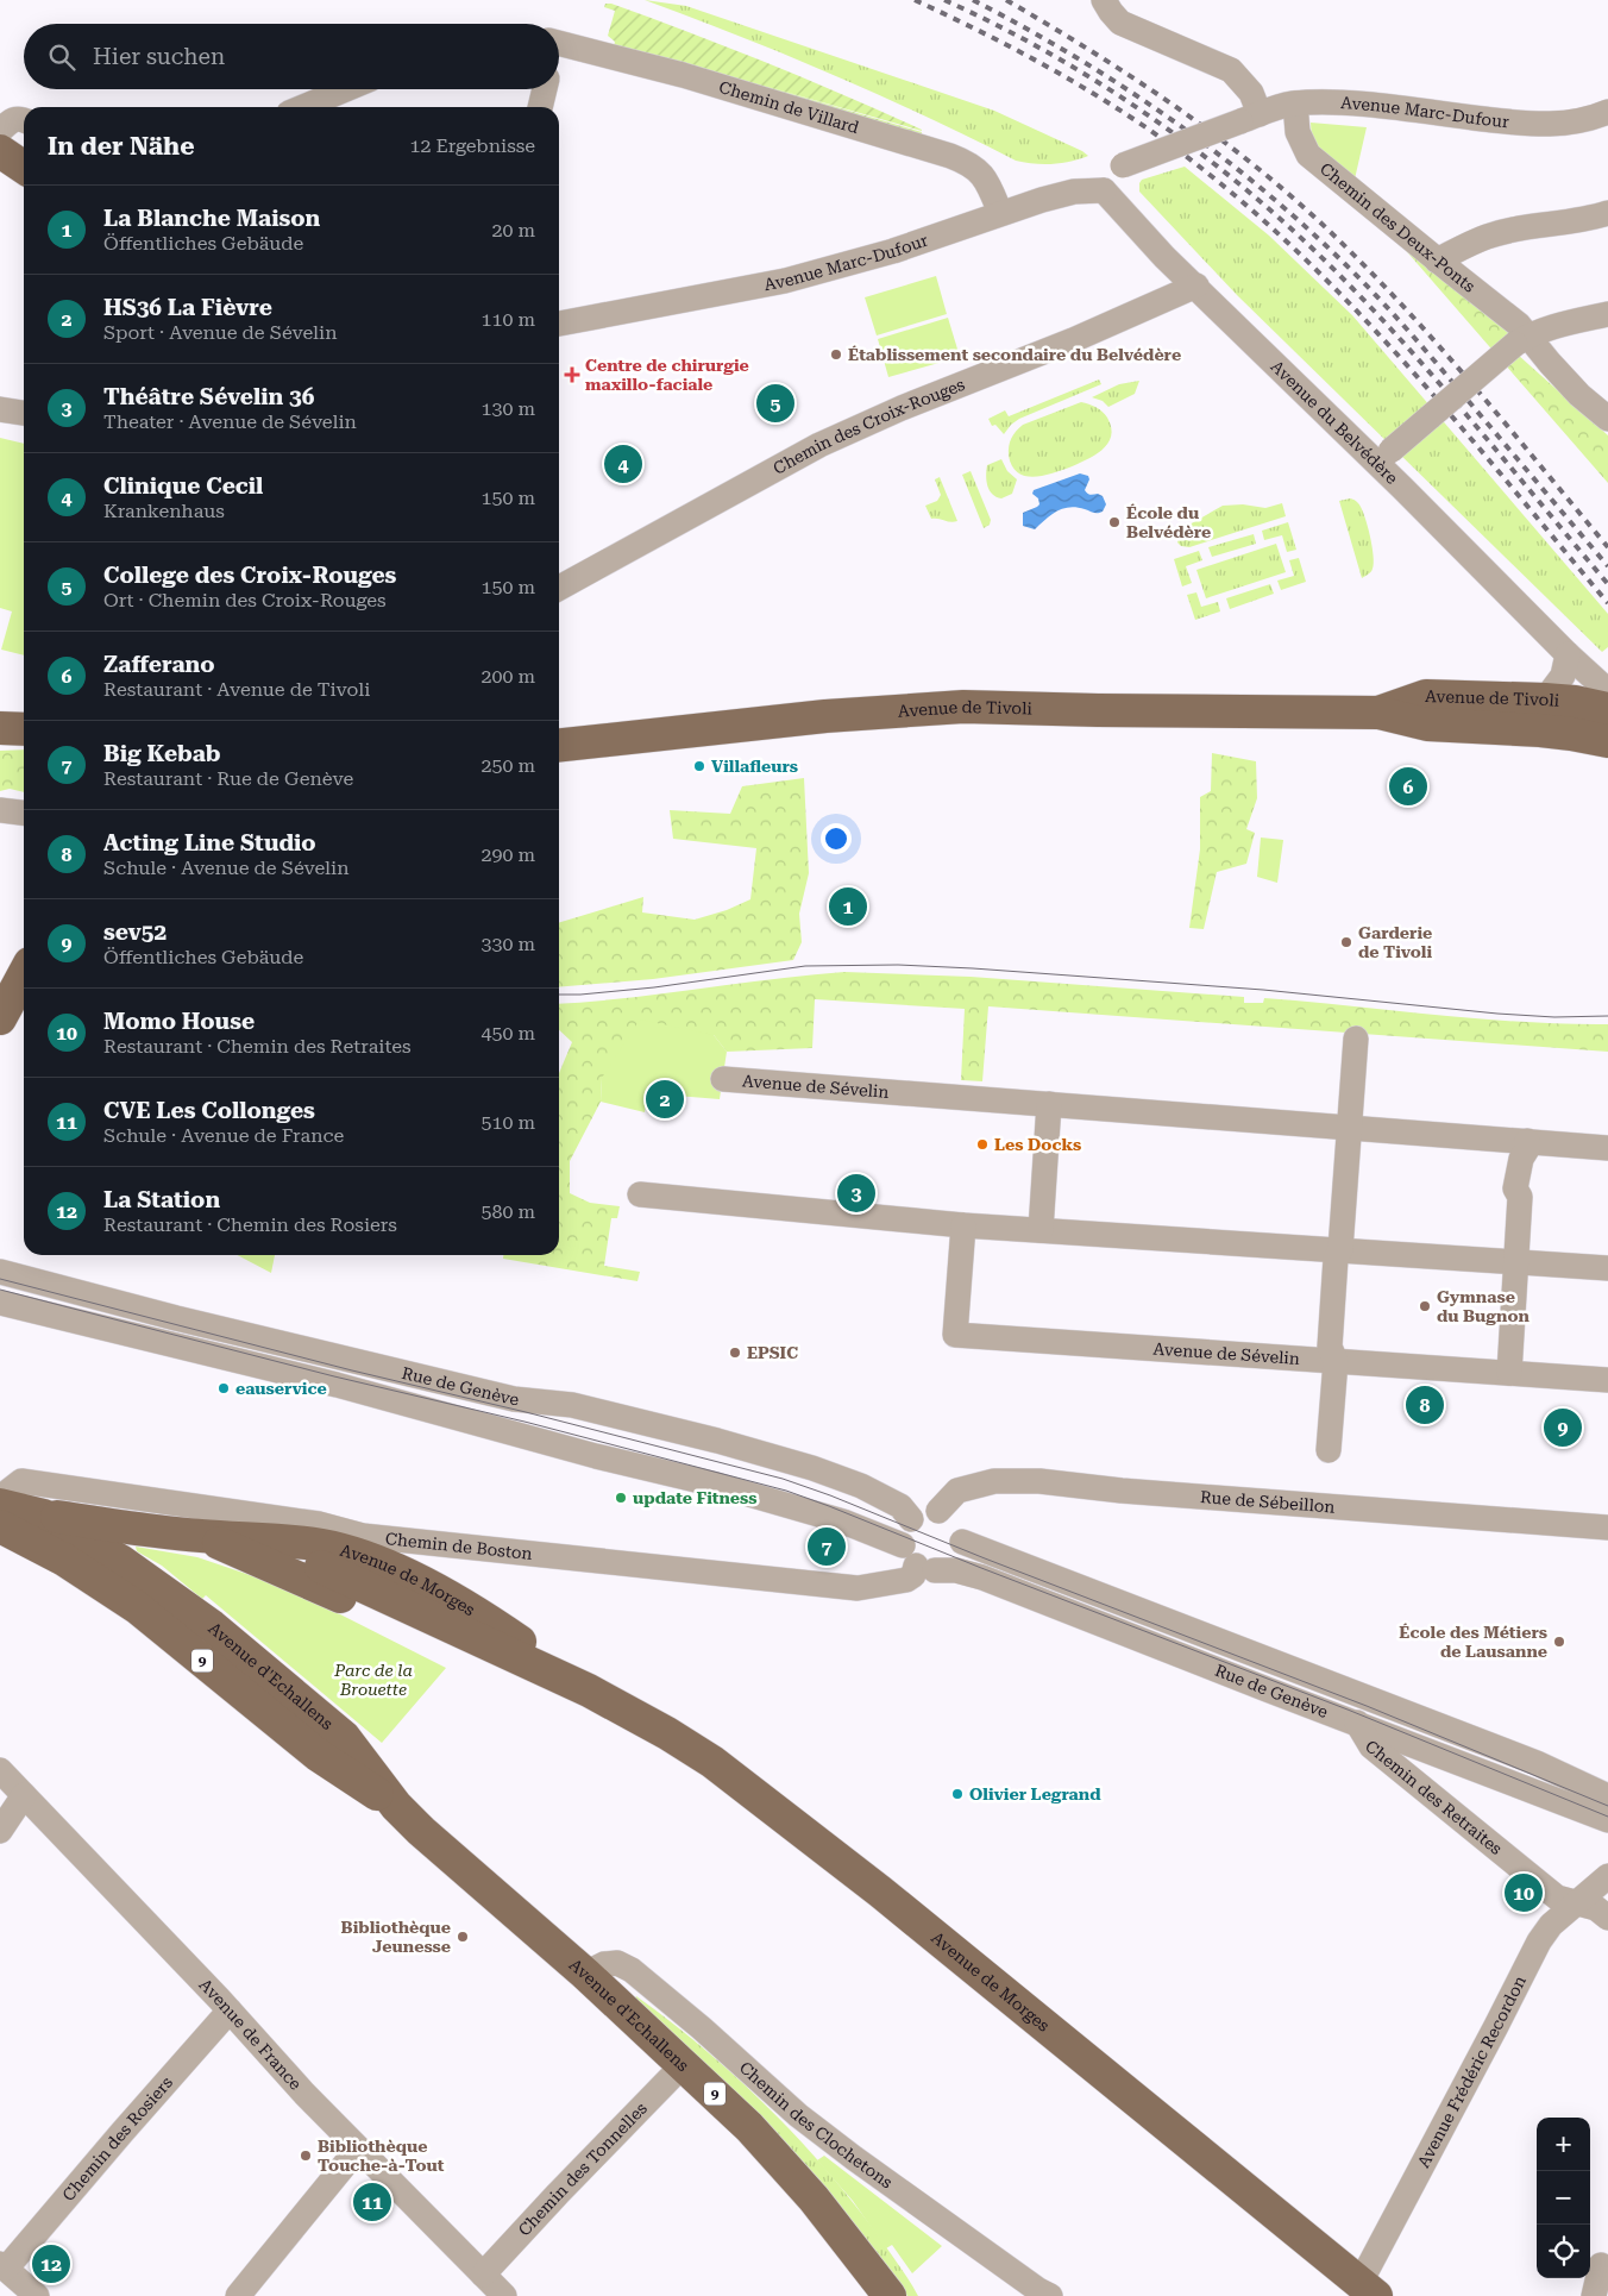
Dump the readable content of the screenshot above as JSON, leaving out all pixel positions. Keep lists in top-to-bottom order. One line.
{"streets":{"main road":["Avenue de Tivoli","Avenue de Morges","9","Avenue d'Echallens"],"street":["Chemin de Villard","Avenue Marc-Dufour","Chemin des Deux-Ponts","Avenue du Belvédère","Chemin des Croix-Rouges","Avenue de Sévelin","Rue de Genève","Rue de Sébeillon","Chemin de Boston","Chemin des Retraites","Avenue de France","Avenue Frédéric Recordon","Chemin des Clochetons","Chemin des Rosiers","Chemin des Tonnelles"]},"crossings":[["Chemin de Villard","Avenue Marc-Dufour"],["Avenue Marc-Dufour","Chemin des Deux-Ponts"],["Avenue Marc-Dufour","Avenue du Belvédère"],["Avenue du Belvédère","Chemin des Croix-Rouges"],["Rue de Genève","Rue de Sébeillon"],["Rue de Genève","Chemin de Boston"],["Rue de Genève","Chemin des Retraites"],["Rue de Sébeillon","Chemin de Boston"],["Avenue de Morges","Avenue d'Echallens"],["Avenue de Morges","Avenue Frédéric Recordon"],["Avenue d'Echallens","Chemin des Clochetons"],["Avenue d'Echallens","Chemin des Tonnelles"],["Chemin des Retraites","Avenue Frédéric Recordon"],["Avenue de France","Chemin des Rosiers"],["Avenue de France","Chemin des Tonnelles"]],"parks":["Parc de la Brouette"],"places":{"other":["Établissement secondaire du Belvédère","École du Belvédère","Villafleurs","Garderie de Tivoli","Les Docks","Gymnase du Bugnon","EPSIC","eauservice","update Fitness","École des Métiers de Lausanne","Olivier Legrand","Bibliothèque Jeunesse","Bibliothèque Touche-à-Tout"],"health":["Centre de chirurgie maxillo-faciale"]},"page":{"search":"Hier suchen","heading":["In der Nähe","12 Ergebnisse"],"list":[{"mark":"1","name":"La Blanche Maison","note":"Öffentliches Gebäude","value":"20 m"},{"mark":"2","name":"HS36 La Fièvre","note":"Sport · Avenue de Sévelin","value":"110 m"},{"mark":"3","name":"Théâtre Sévelin 36","note":"Theater · Avenue de Sévelin","value":"130 m"},{"mark":"4","name":"Clinique Cecil","note":"Krankenhaus","value":"150 m"},{"mark":"5","name":"College des Croix-Rouges","note":"Ort · Chemin des Croix-Rouges","value":"150 m"},{"mark":"6","name":"Zafferano","note":"Restaurant · Avenue de Tivoli","value":"200 m"},{"mark":"7","name":"Big Kebab","note":"Restaurant · Rue de Genève","value":"250 m"},{"mark":"8","name":"Acting Line Studio","note":"Schule · Avenue de Sévelin","value":"290 m"},{"mark":"9","name":"sev52","note":"Öffentliches Gebäude","value":"330 m"},{"mark":"10","name":"Momo House","note":"Restaurant · Chemin des Retraites","value":"450 m"},{"mark":"11","name":"CVE Les Collonges","note":"Schule · Avenue de France","value":"510 m"},{"mark":"12","name":"La Station","note":"Restaurant · Chemin des Rosiers","value":"580 m"}],"pins":["5","4","6","1","2","3","8","9","7","10","11","12"],"map_buttons":["+","−"]}}
